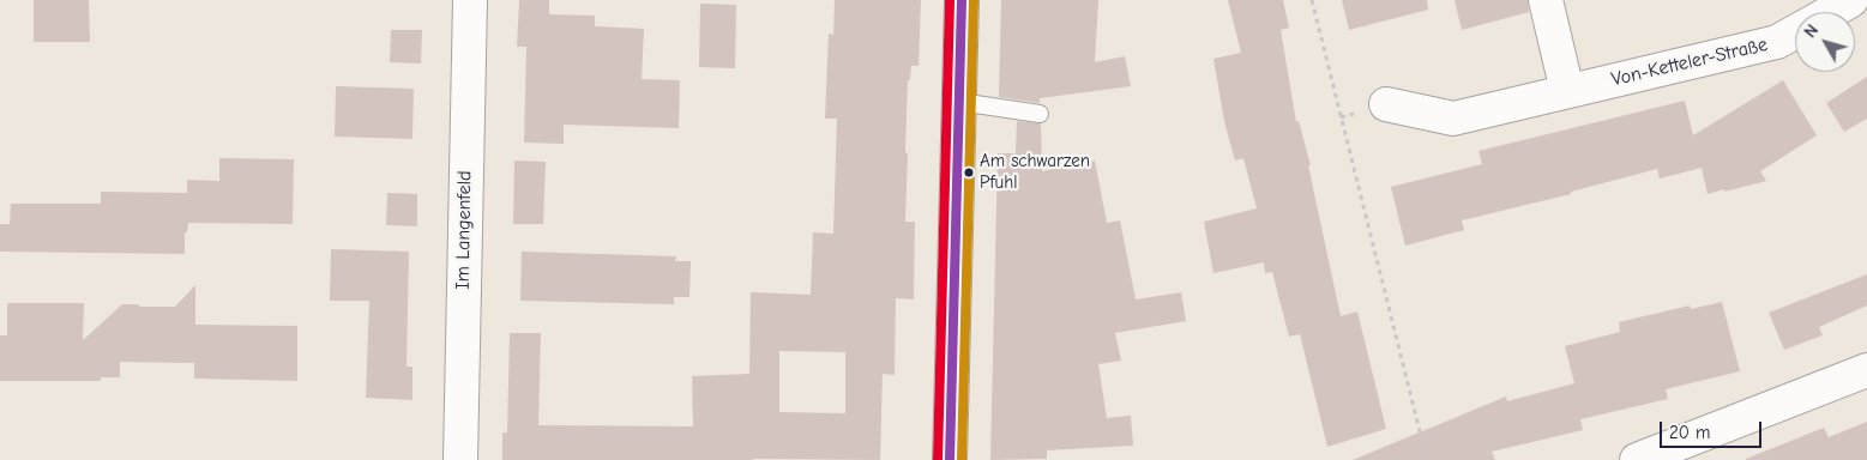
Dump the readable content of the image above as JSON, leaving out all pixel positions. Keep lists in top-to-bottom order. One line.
{"streets":{"street":["Von-Ketteler-Straße","Im Langenfeld"]},"places":["Am schwarzen Pfuhl"],"scale_bar":"20 m","north":"top left"}
